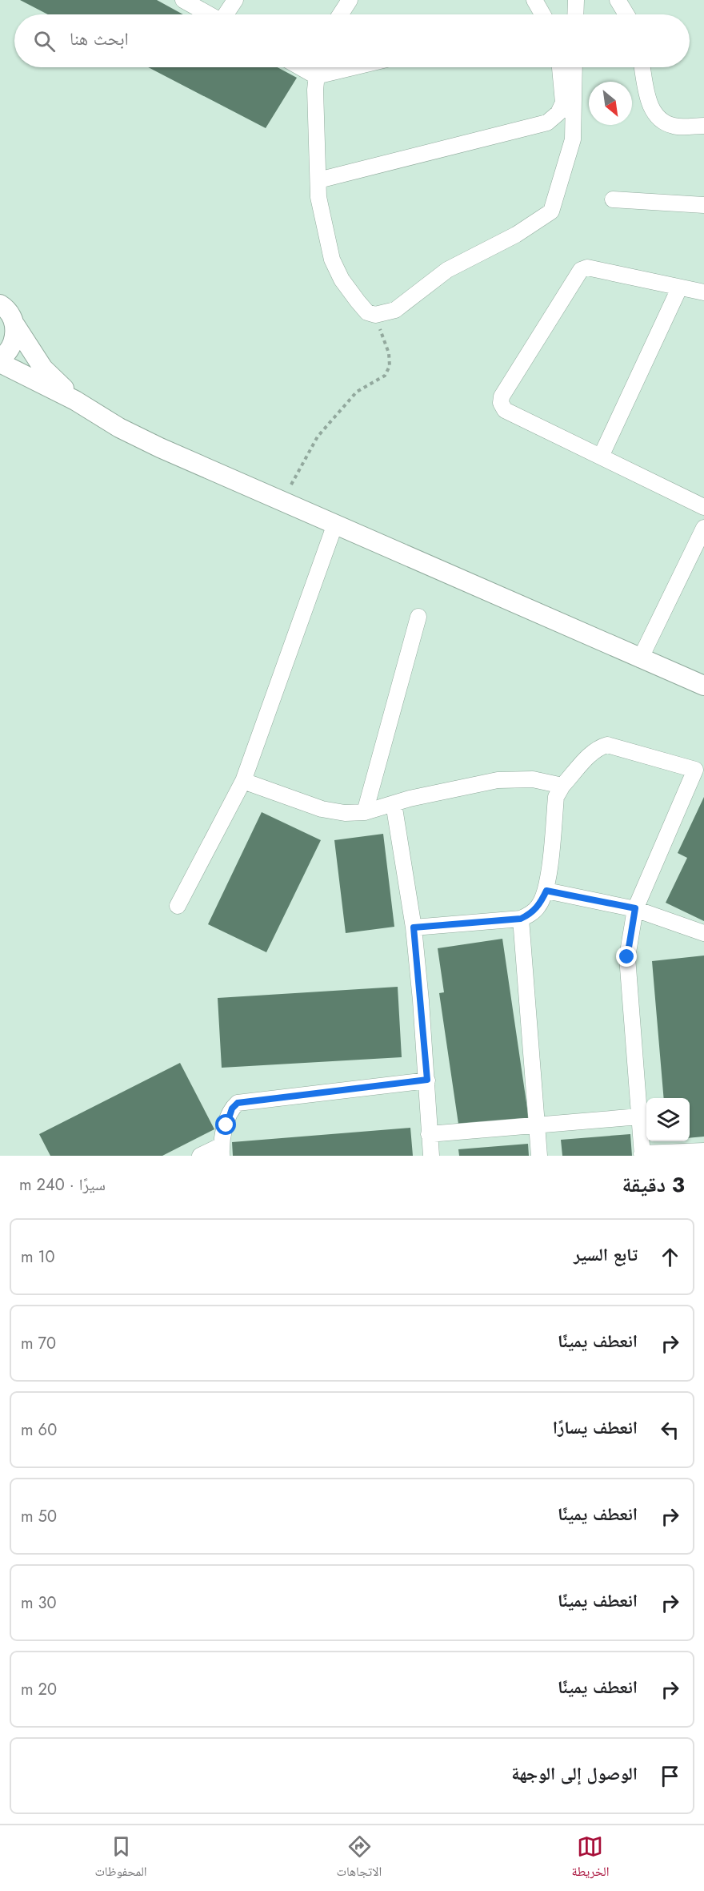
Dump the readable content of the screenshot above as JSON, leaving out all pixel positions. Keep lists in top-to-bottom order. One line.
{"north":"bottom right","page":{"search":"ابحث هنا","heading":["3 دقيقة","سيرًا · 240 m"],"list":[["تابع السير","10 m"],["انعطف يمينًا","70 m"],["انعطف يسارًا","60 m"],["انعطف يمينًا","50 m"],["انعطف يمينًا","30 m"],["انعطف يمينًا","20 m"],"الوصول إلى الوجهة"],"nav":["الخريطة","الاتجاهات","المحفوظات"]}}
